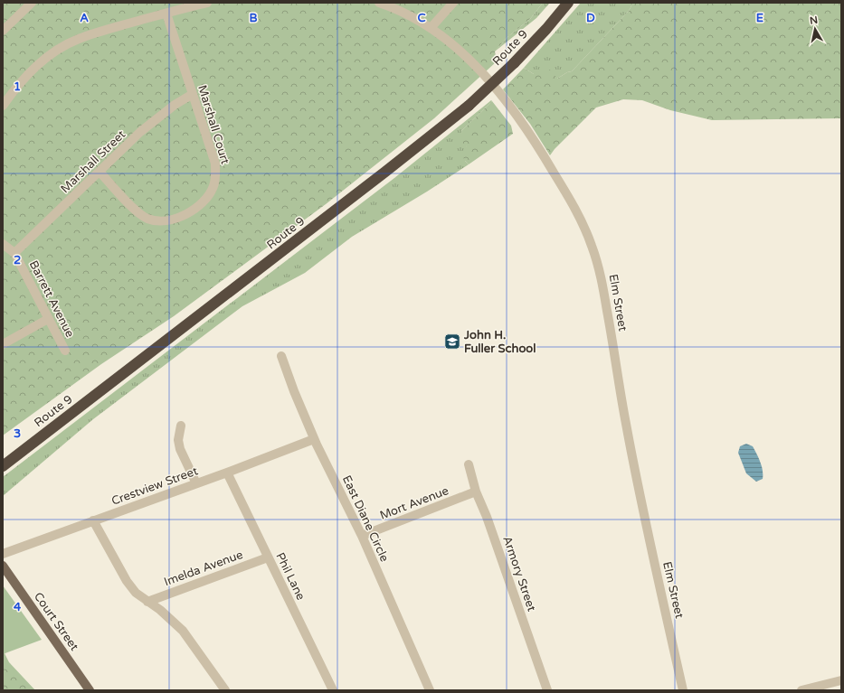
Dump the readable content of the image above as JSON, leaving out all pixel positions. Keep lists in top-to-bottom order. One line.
{"streets":{"highway":["Route 9"],"main road":["Court Street"],"street":["Marshall Court","Marshall Street","Barrett Avenue","Elm Street","Crestview Street","Mort Avenue","East Diane Circle","Imelda Avenue","Armory Street","Phil Lane"]},"crossings":[["Marshall Court","Marshall Street"],["Marshall Street","Barrett Avenue"],["Crestview Street","East Diane Circle"],["Crestview Street","Phil Lane"],["Mort Avenue","East Diane Circle"],["Mort Avenue","Armory Street"],["Imelda Avenue","Phil Lane"]],"places":{"school or university":["John H. Fuller School"]},"north":"top","grid":{"columns":["A","B","C","D","E"],"rows":["1","2","3","4"]}}
